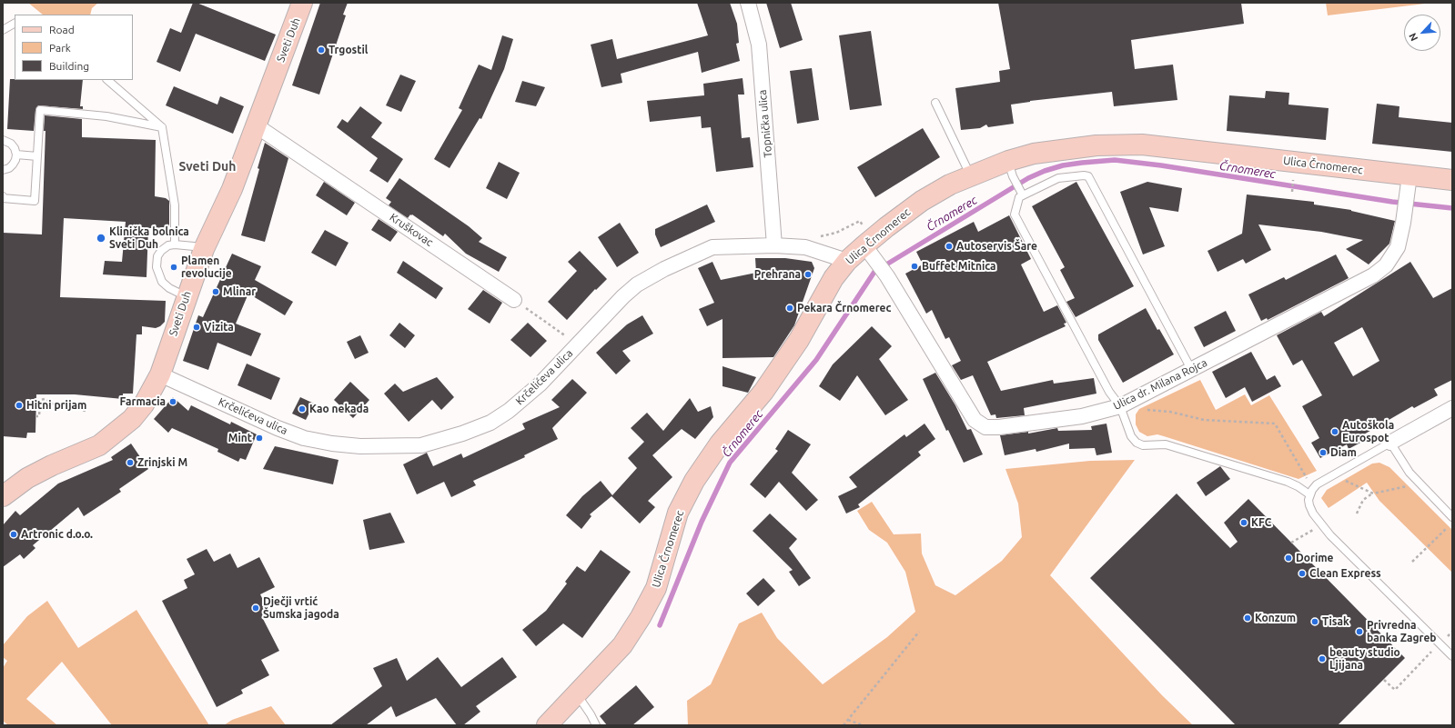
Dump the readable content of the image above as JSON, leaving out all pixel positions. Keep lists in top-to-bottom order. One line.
{"streets":{"street":["Sveti Duh","Topnička ulica","Ulica Črnomerec","Kruškovac","Krčelićeva ulica","Ulica dr. Milana Rojca"]},"crossings":[["Sveti Duh","Kruškovac"],["Sveti Duh","Krčelićeva ulica"],["Topnička ulica","Krčelićeva ulica"],["Ulica Črnomerec","Krčelićeva ulica"],["Ulica Črnomerec","Ulica dr. Milana Rojca"]],"districts":["Sveti Duh"],"water":["Črnomerec"],"places":["Trgostil","Klinička bolnica Sveti Duh","Autoservis Šare","Buffet Mitnica","Plamen revolucije","Prehrana","Mlinar","Pekara Črnomerec","Vizita","Farmacia","Hitni prijam","Kao nekada","Autoškola Eurospot","Mint","Diam","Zrinjski M","KFC","Artronic d.o.o.","Dorime","Clean Express","Dječji vrtić Šumska jagoda","Konzum","Tisak","Privredna banka Zagreb","beauty studio Ljijana"],"legend":["Road","Park","Building"],"north":"bottom left"}
